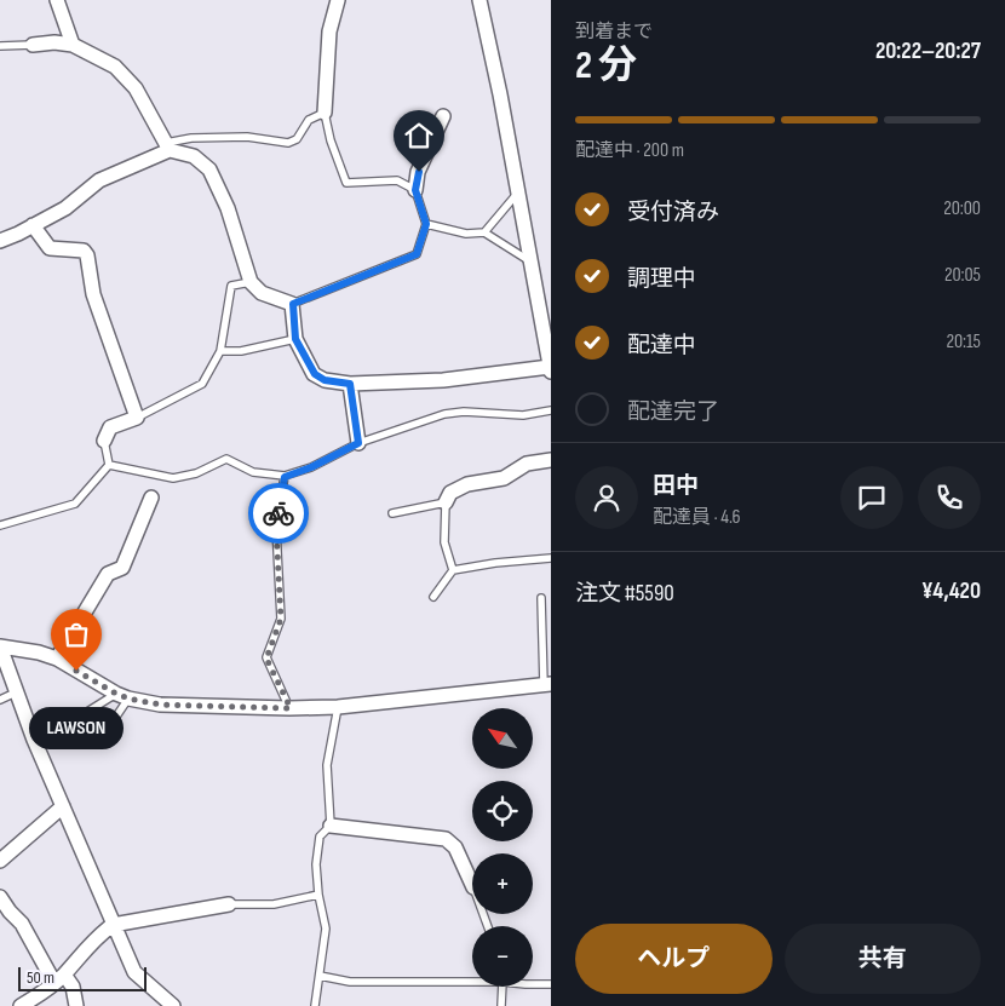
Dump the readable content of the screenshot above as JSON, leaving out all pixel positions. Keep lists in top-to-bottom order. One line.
{"places":["LAWSON"],"scale_bar":"50 m","north":"top left","page":{"heading":["2 分","到着まで","20:22–20:27"],"panel":["田中","配達員 · 4.6","注文 #5590","¥4,420"],"bar":"配達中 · 200 m","list":[["受付済み","20:00"],["調理中","20:05"],["配達中","20:15"],"配達完了"],"bubble":"LAWSON","map_buttons":["+","−"],"buttons":["ヘルプ","共有"],"scale":"50 m"}}
